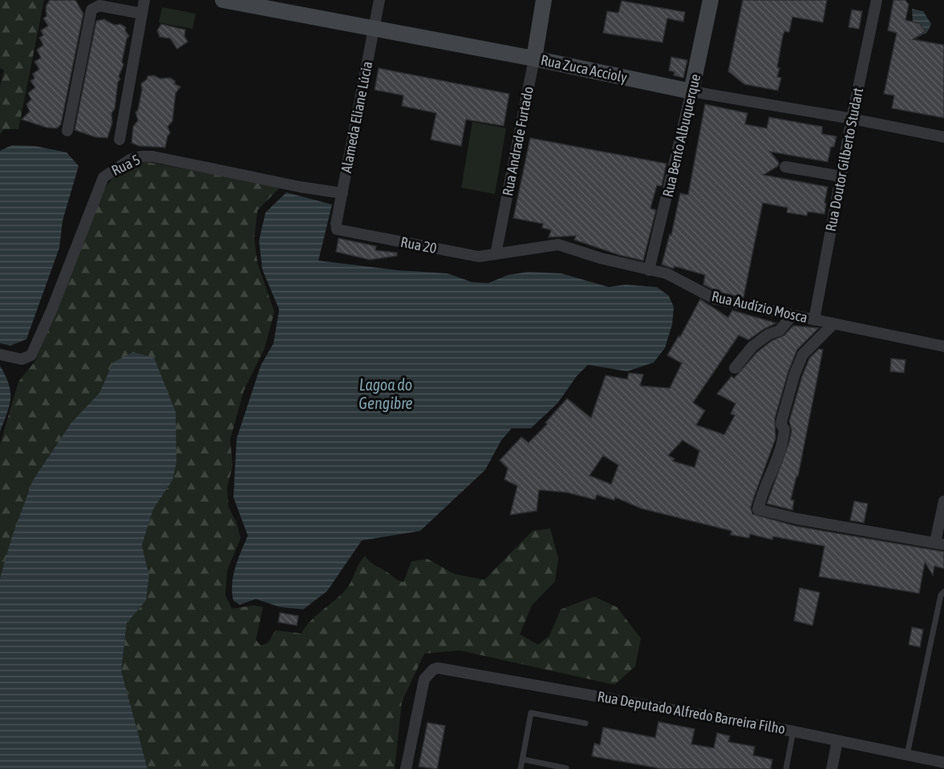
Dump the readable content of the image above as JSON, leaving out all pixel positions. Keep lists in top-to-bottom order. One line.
{"streets":{"street":["Rua Zuca Accioly","Alameda Eliane Lúcia","Rua Bento Albuquerque","Rua Andrade Furtado","Rua Doutor Gilberto Studart","Rua 5","Rua 20","Rua Audízio Mosca","Rua Deputado Alfredo Barreira Filho"]},"crossings":[["Rua Zuca Accioly","Alameda Eliane Lúcia"],["Rua Zuca Accioly","Rua Bento Albuquerque"],["Rua Zuca Accioly","Rua Andrade Furtado"],["Rua Zuca Accioly","Rua Doutor Gilberto Studart"],["Alameda Eliane Lúcia","Rua 5"],["Alameda Eliane Lúcia","Rua 20"],["Rua Bento Albuquerque","Rua Audízio Mosca"],["Rua Andrade Furtado","Rua 20"],["Rua Andrade Furtado","Rua Audízio Mosca"],["Rua Doutor Gilberto Studart","Rua Audízio Mosca"],["Rua 20","Rua Audízio Mosca"]],"water":["Lagoa do Gengibre"]}
